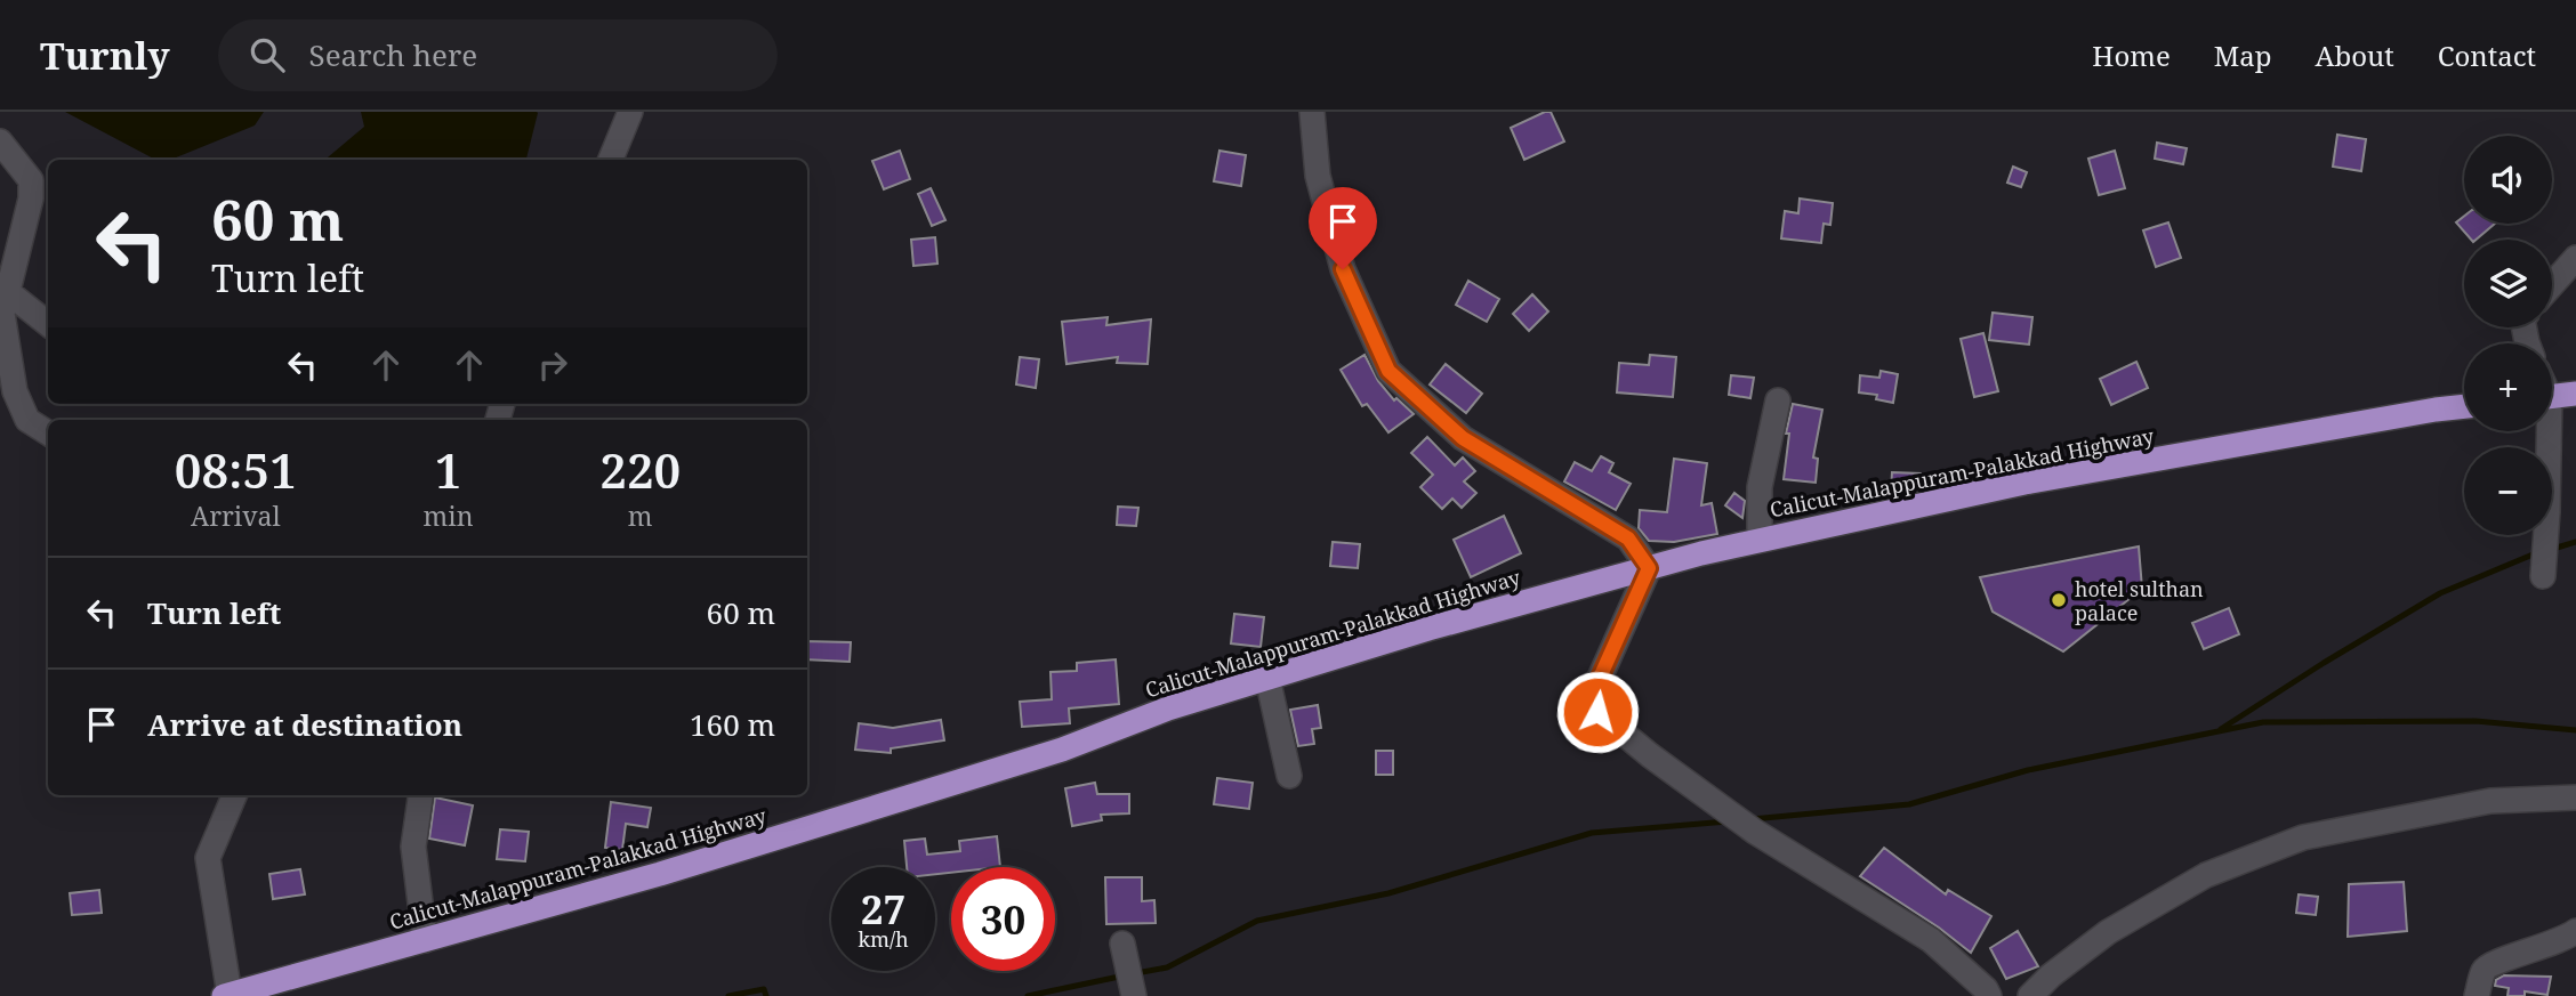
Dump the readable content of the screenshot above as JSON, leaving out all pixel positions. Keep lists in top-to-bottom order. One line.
{"streets":{"highway":["Calicut-Malappuram-Palakkad Highway"]},"places":["hotel sulthan palace"],"page":{"header":"Turnly","search":"Search here","nav":["Home","Map","About","Contact"],"map_buttons":["+","−"],"turn":["60 m","Turn left"],"eta":["08:51","Arrival","1","min","220","m"],"list":[{"name":"Turn left","value":"60 m"},{"name":"Arrive at destination","value":"160 m"}],"speed":"27 km/h","limit":"30"}}
